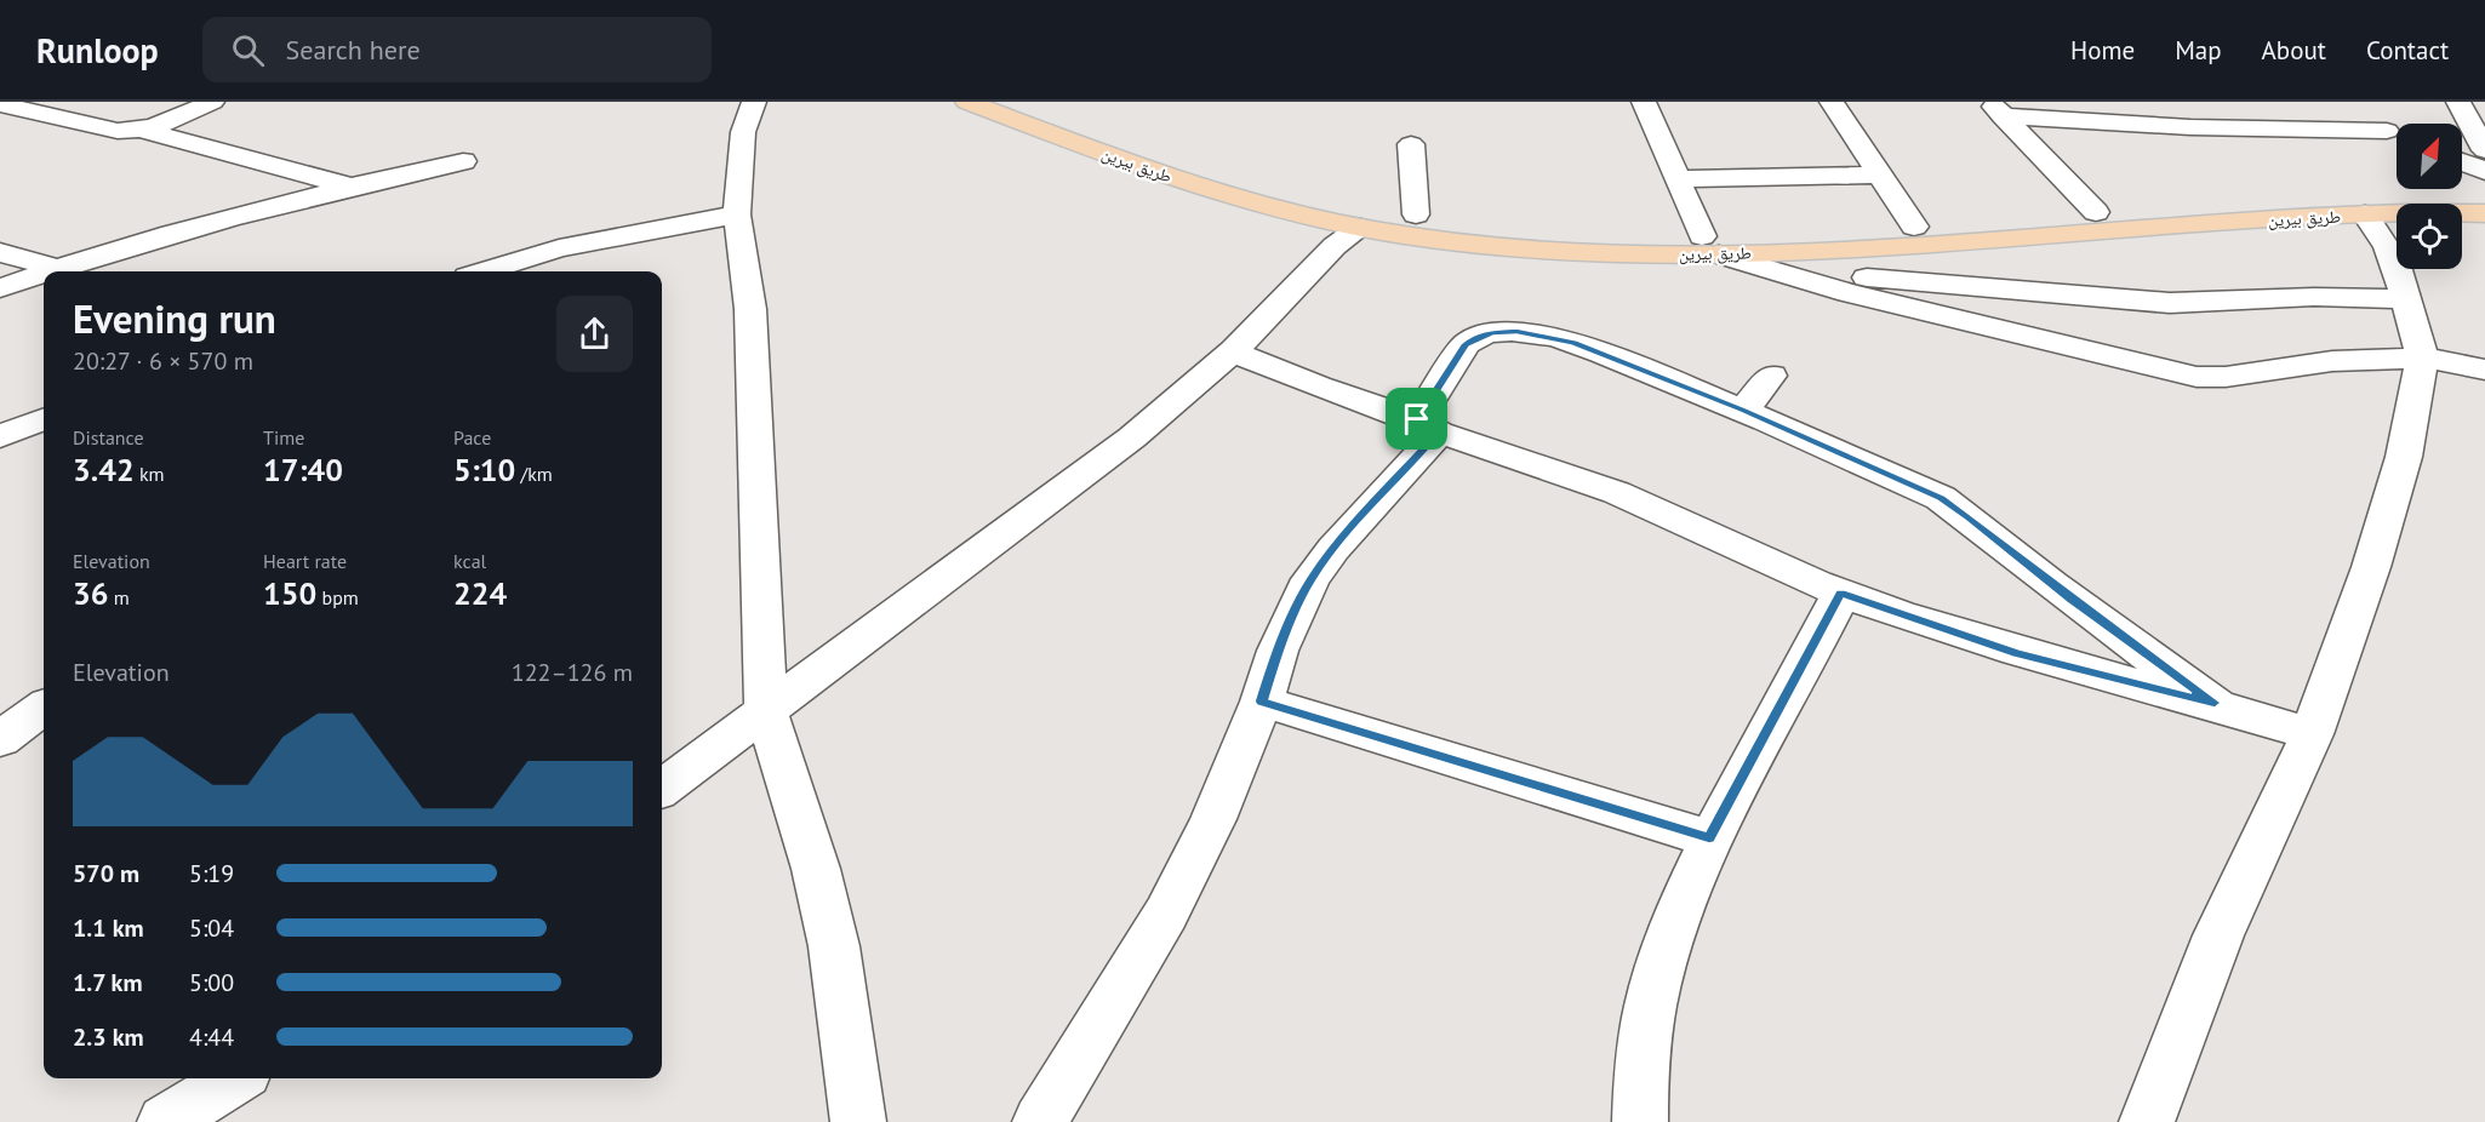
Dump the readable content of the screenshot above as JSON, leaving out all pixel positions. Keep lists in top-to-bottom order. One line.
{"streets":{"main road":["طريق بيرين"]},"north":"top right","page":{"header":"Runloop","search":"Search here","nav":["Home","Map","About","Contact"],"heading":["Evening run","20:27 · 6 × 570 m"],"stats":[["Distance","3.42 km"],["Time","17:40"],["Pace","5:10 /km"],["Elevation","36 m"],["Heart rate","150 bpm"],["kcal","224"]],"chart":["Elevation","122–126 m"],"list":[{"name":"570 m","note":"5:19"},{"name":"1.1 km","note":"5:04"},{"name":"1.7 km","note":"5:00"},{"name":"2.3 km","note":"4:44"}]}}
